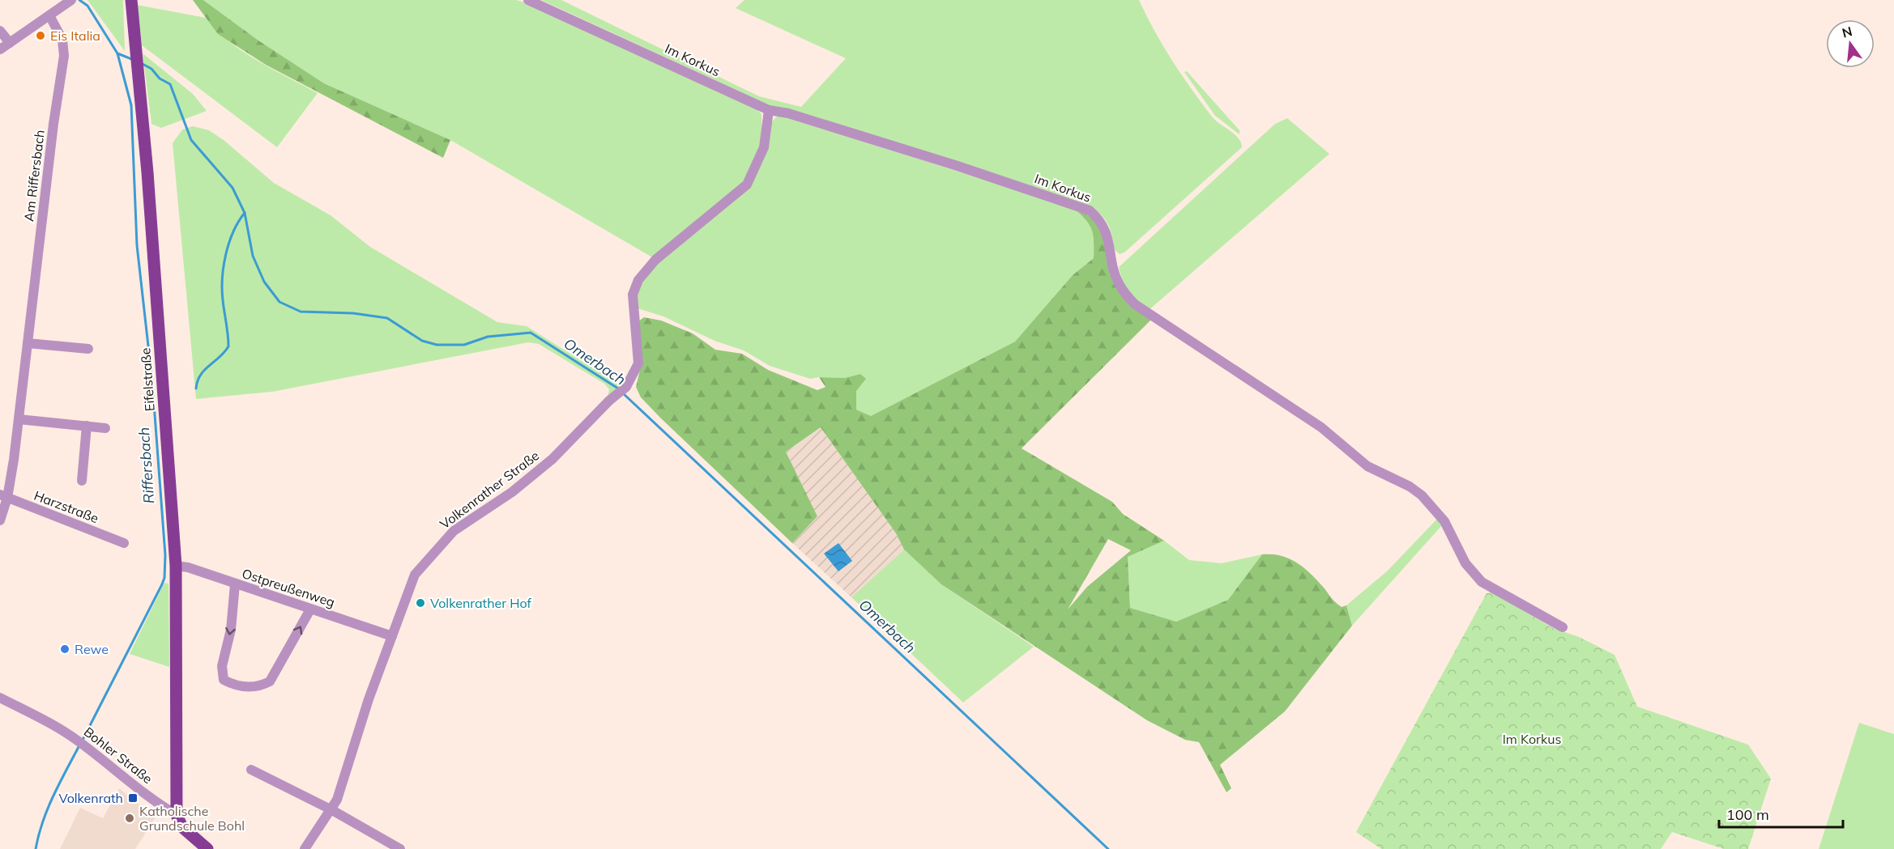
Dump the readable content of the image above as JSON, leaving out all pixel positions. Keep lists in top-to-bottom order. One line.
{"streets":{"main road":["Eifelstraße","Bohler Straße"],"street":["Im Korkus","Am Riffersbach","Volkenrather Straße","Harzstraße","Ostpreußenweg"]},"crossings":[["Im Korkus","Volkenrather Straße"],["Am Riffersbach","Harzstraße"],["Eifelstraße","Ostpreußenweg"],["Eifelstraße","Bohler Straße"],["Volkenrather Straße","Ostpreußenweg"]],"water":["Omerbach","Riffersbach"],"parks":["Im Korkus"],"places":{"other":["Eis Italia","Volkenrather Hof","Rewe","Katholische Grundschule Bohl"],"transit":["Volkenrath"]},"scale_bar":"100 m","north":"top"}
